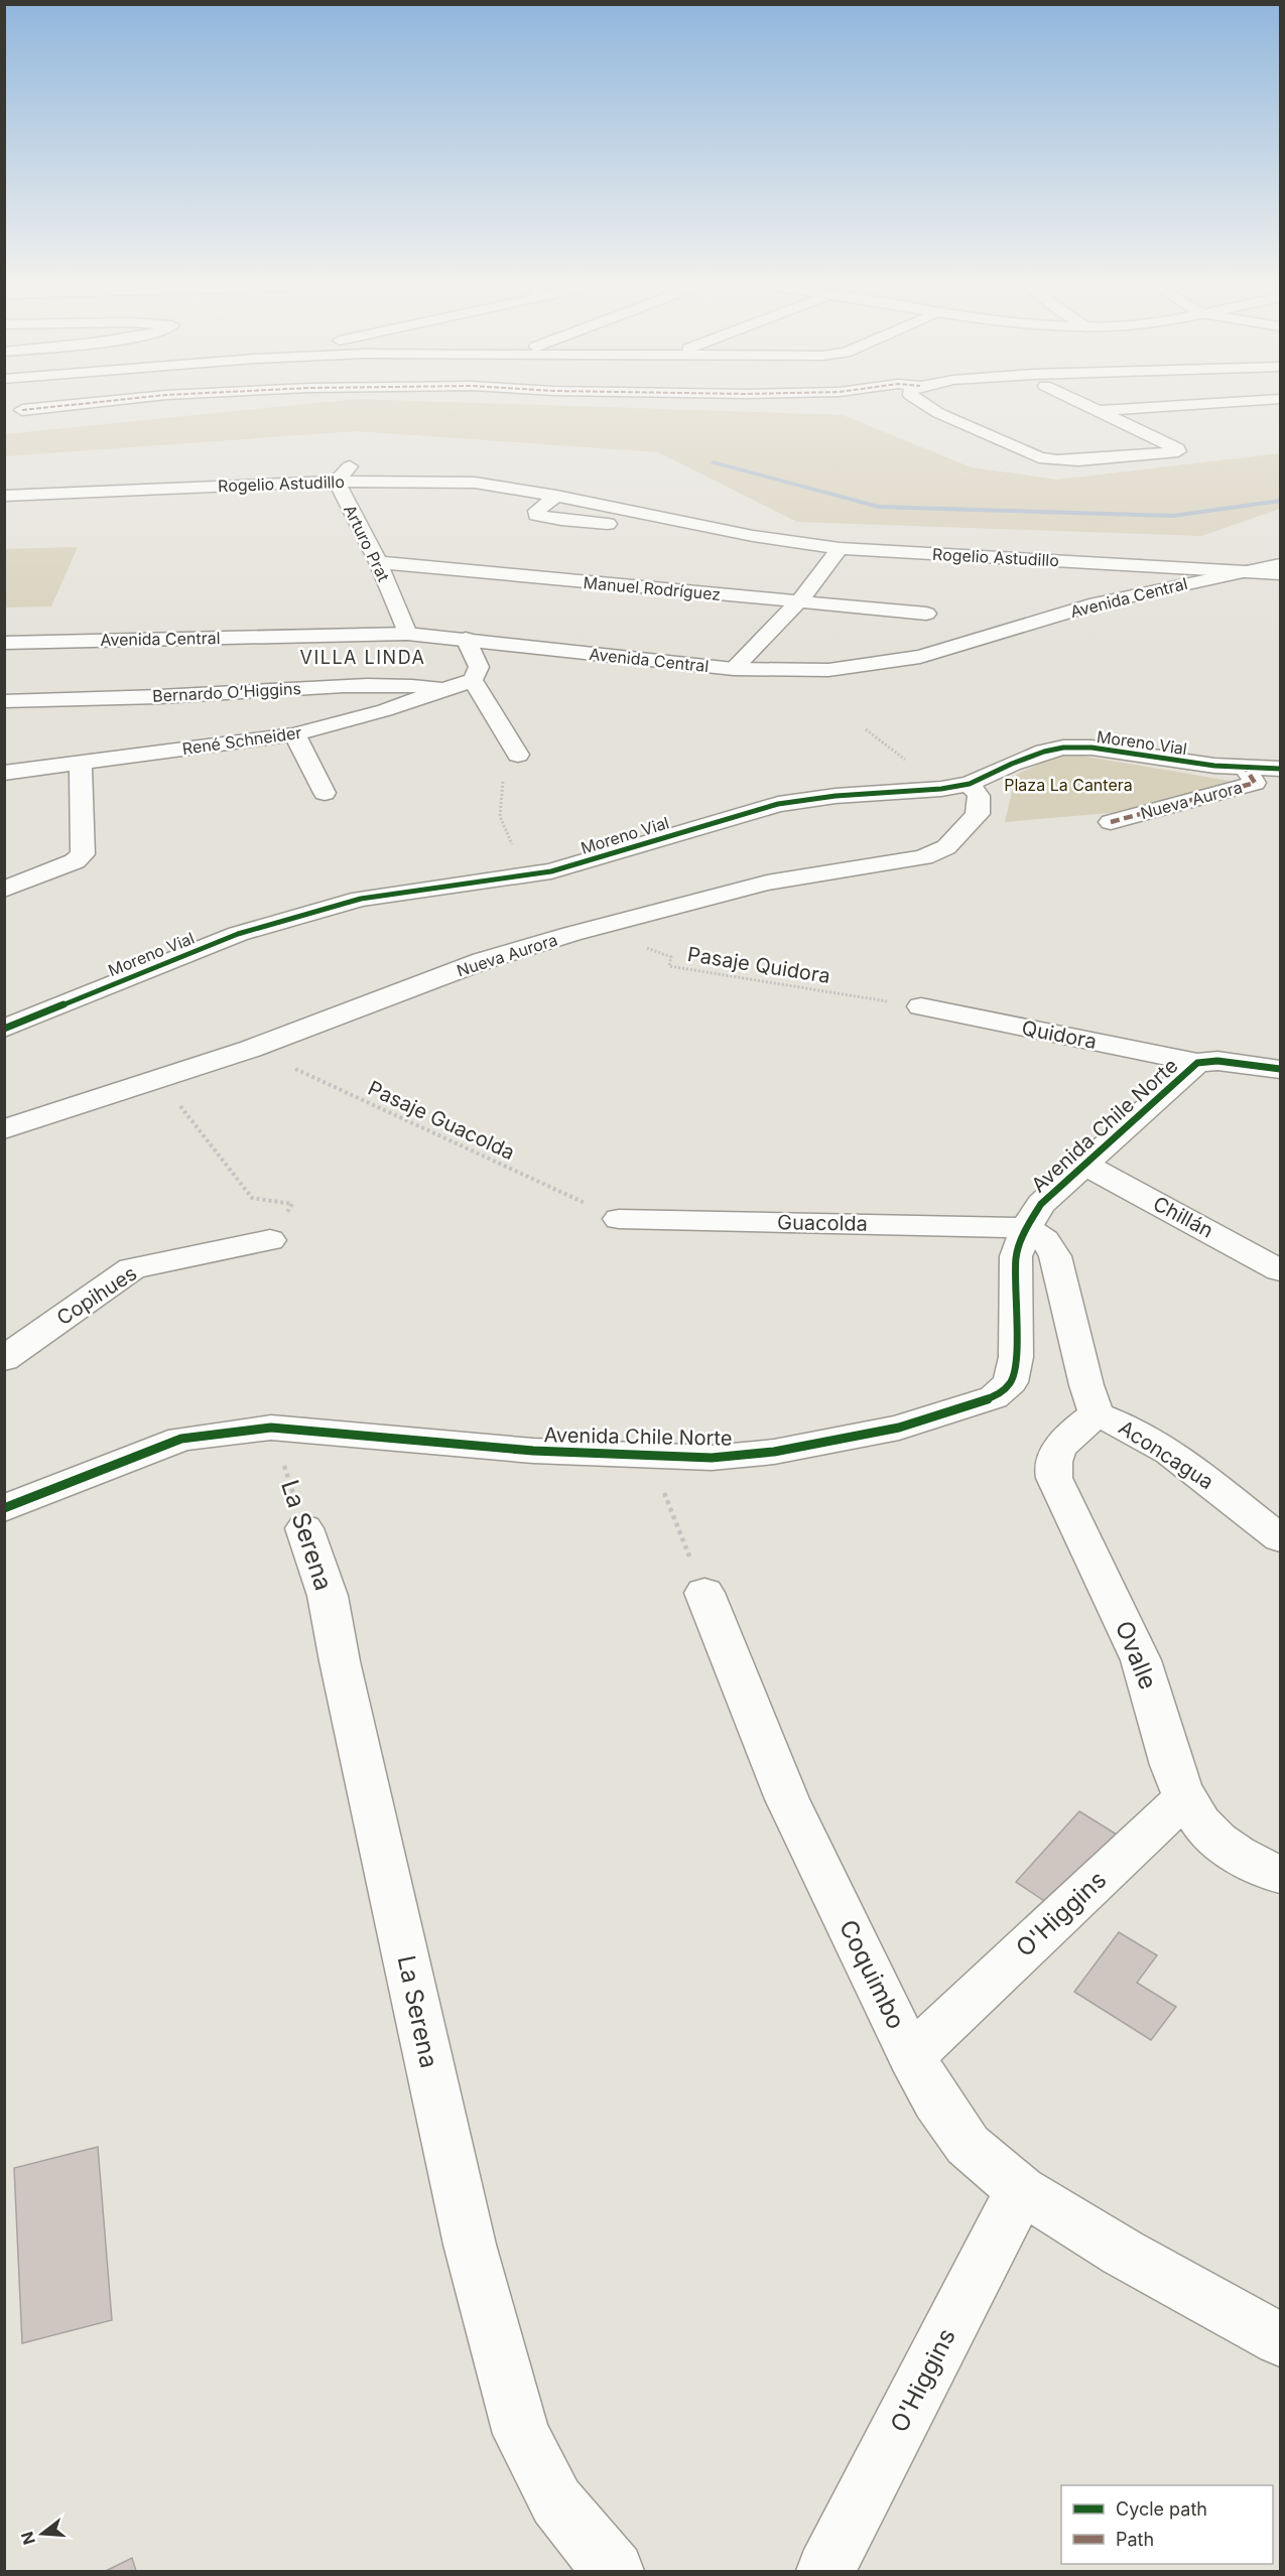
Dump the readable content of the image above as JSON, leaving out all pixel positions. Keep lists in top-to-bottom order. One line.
{"streets":{"street":["Rogelio Astudillo","Arturo Prat","Manuel Rodríguez","Avenida Central","Bernardo O’Higgins","René Schneider","Moreno Vial","Nueva Aurora","Quidora","Avenida Chile Norte","Chillán","Guacolda","Copihues","Aconcagua","La Serena","Ovalle","O'Higgins","Coquimbo"],"path":["Pasaje Quidora","Pasaje Guacolda"]},"crossings":[["Rogelio Astudillo","Arturo Prat"],["Rogelio Astudillo","Avenida Central"],["Arturo Prat","Manuel Rodríguez"],["Arturo Prat","Avenida Central"],["Bernardo O’Higgins","René Schneider"],["Moreno Vial","Nueva Aurora"],["Nueva Aurora","Pasaje Guacolda"],["Pasaje Quidora","Quidora"],["Quidora","Avenida Chile Norte"],["Pasaje Guacolda","Guacolda"],["Avenida Chile Norte","Chillán"],["Avenida Chile Norte","Guacolda"],["Avenida Chile Norte","Aconcagua"],["Avenida Chile Norte","La Serena"],["Guacolda","Aconcagua"],["Aconcagua","Ovalle"],["Ovalle","O'Higgins"],["O'Higgins","Coquimbo"]],"districts":["VILLA LINDA"],"parks":["Plaza La Cantera"],"legend":["Cycle path","Path"],"north":"left"}
